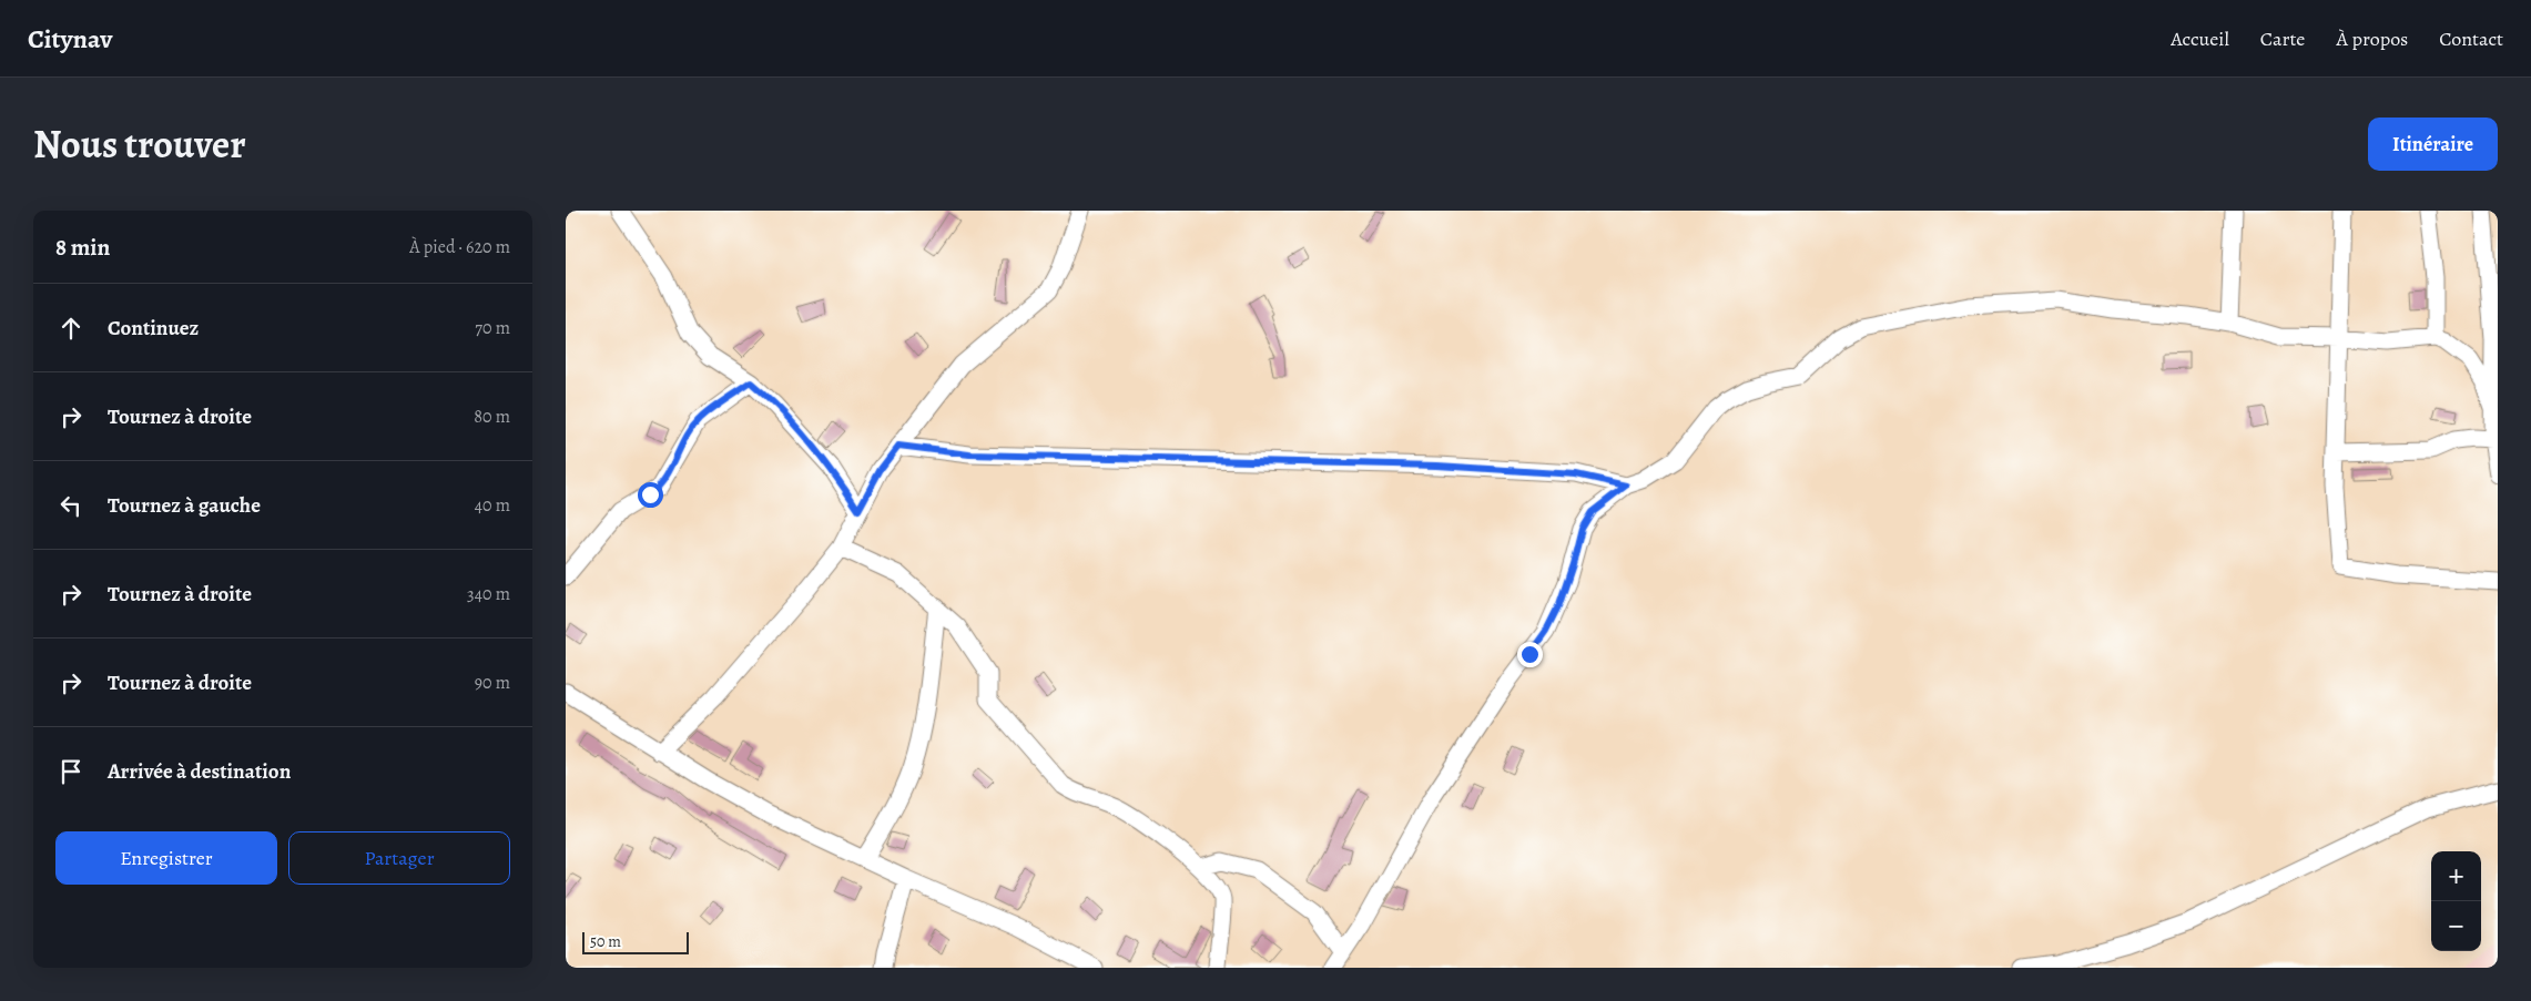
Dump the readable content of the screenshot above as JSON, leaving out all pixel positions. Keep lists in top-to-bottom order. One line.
{"scale_bar":"50 m","page":{"header":"Citynav","nav":["Accueil","Carte","À propos","Contact"],"title":"Nous trouver","buttons":["Itinéraire",["Enregistrer","Partager"]],"heading":["8 min","À pied · 620 m"],"list":[["Continuez","70 m"],["Tournez à droite","80 m"],["Tournez à gauche","40 m"],["Tournez à droite","340 m"],["Tournez à droite","90 m"],"Arrivée à destination"],"map_buttons":["+","−"],"scale":"50 m"}}
